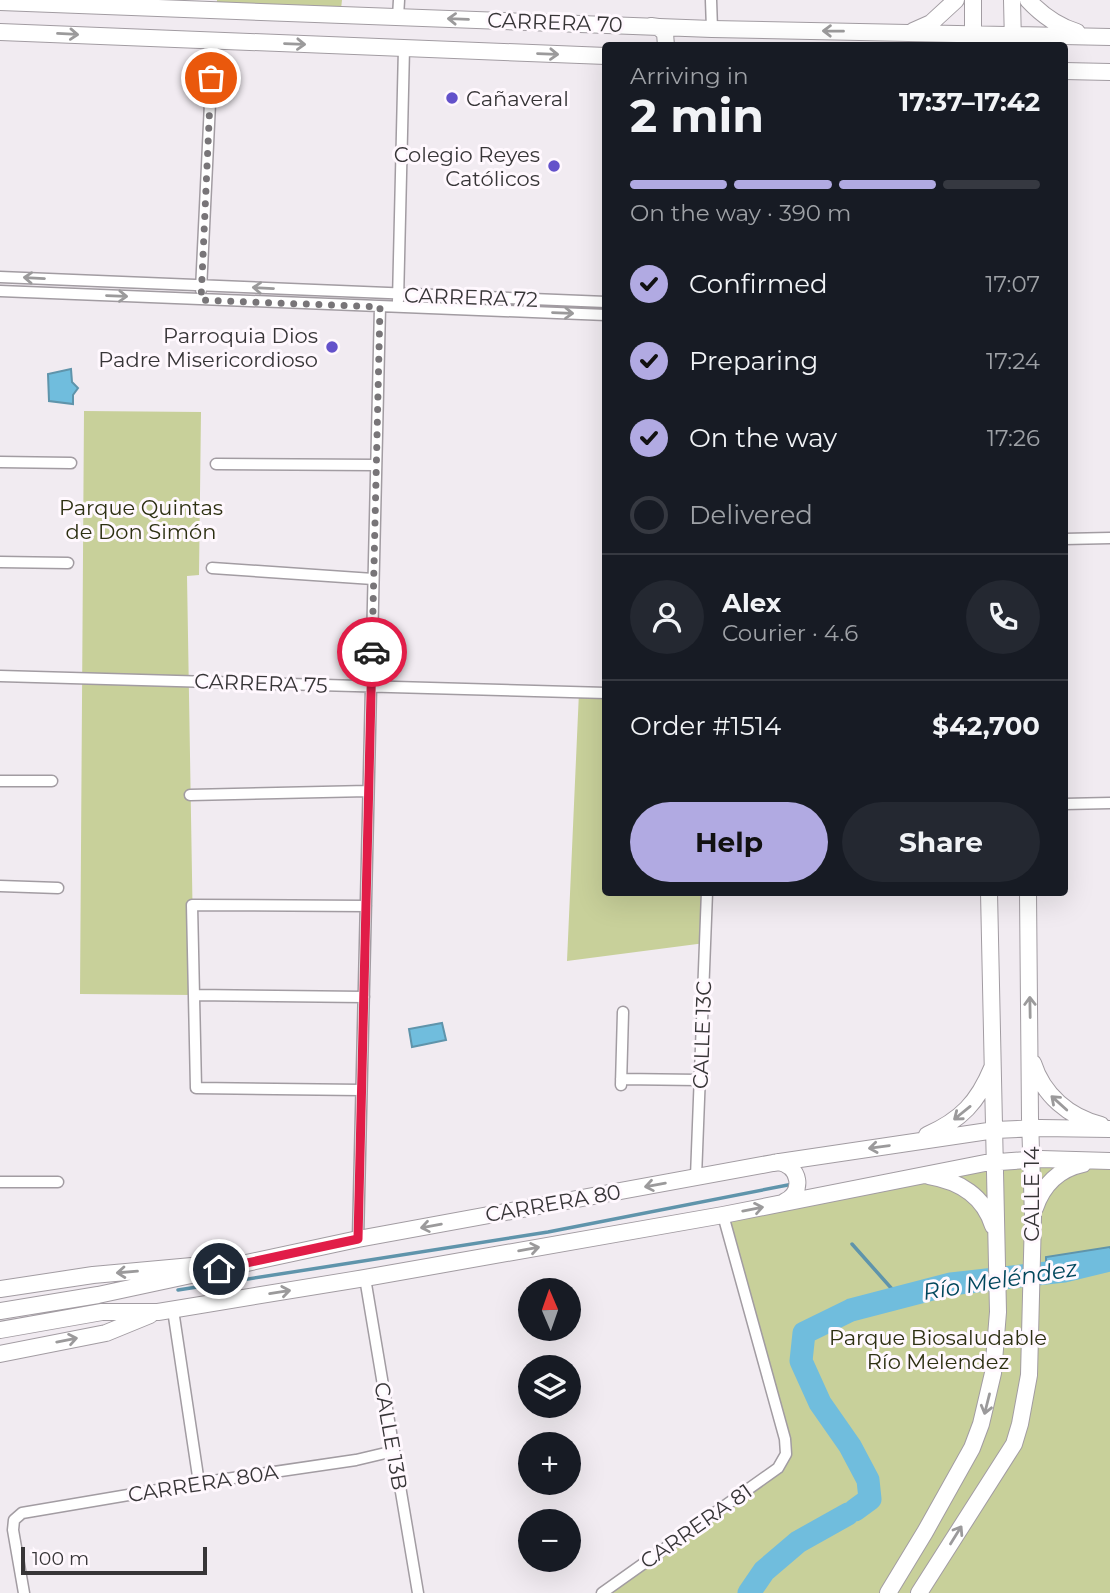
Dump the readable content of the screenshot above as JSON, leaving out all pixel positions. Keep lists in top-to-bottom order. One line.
{"streets":{"street":["CARRERA 70","CARRERA 72","CARRERA 75","CALLE 13C","CALLE 14","CARRERA 80","CALLE 13B","CARRERA 80A","CARRERA 81"]},"crossings":[["CALLE 13C","CARRERA 80"],["CALLE 14","CARRERA 80"],["CARRERA 80","CALLE 13B"],["CARRERA 80","CARRERA 81"],["CALLE 13B","CARRERA 80A"]],"water":["Río Meléndez"],"parks":["Parque Quintas de Don Simón","Parque Biosaludable Río Melendez"],"places":["Cañaveral","Colegio Reyes Católicos","Parroquia Dios Padre Misericordioso"],"scale_bar":"100 m","north":"top","page":{"heading":["2 min","Arriving in","17:37–17:42"],"panel":["Alex","Courier · 4.6","Order #1514","$42,700"],"bar":"On the way · 390 m","list":[["Confirmed","17:07"],["Preparing","17:24"],["On the way","17:26"],"Delivered"],"buttons":["Help","Share"],"map_buttons":["+","−"],"scale":"100 m"}}
